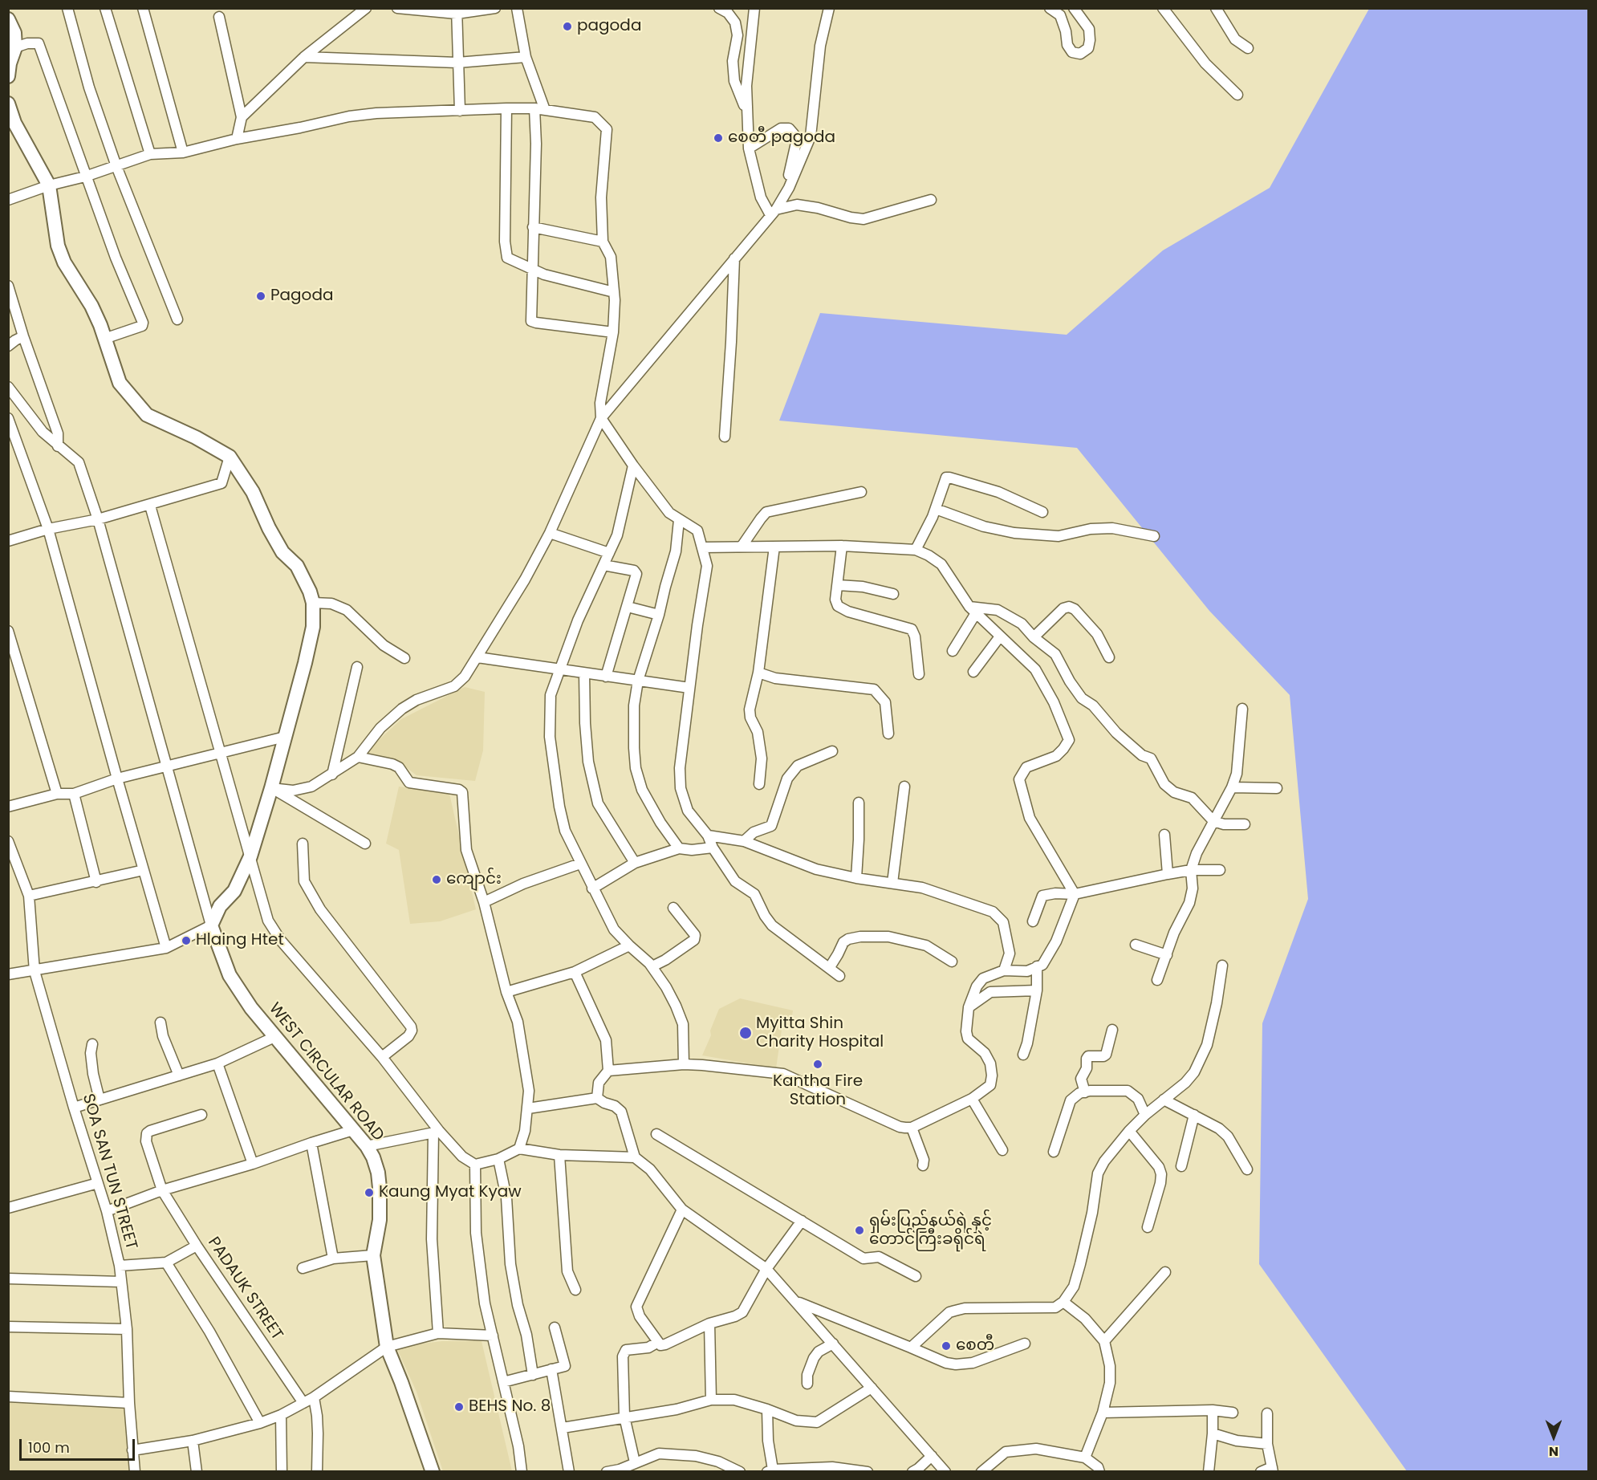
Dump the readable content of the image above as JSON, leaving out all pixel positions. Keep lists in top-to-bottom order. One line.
{"streets":{"street":["WEST CIRCULAR ROAD","SOA SAN TUN STREET","PADAUK STREET"]},"places":["pagoda","စေတီ pagoda","Pagoda","ကျောင်း","Hlaing Htet","Myitta Shin Charity Hospital","Kantha Fire Station","Kaung Myat Kyaw","ရှမ်းပြည်နယ်ရဲ နှင့် တောင်ကြီးခရိုင်ရဲ","စေတီ","BEHS No. 8"],"scale_bar":"100 m","north":"bottom"}
